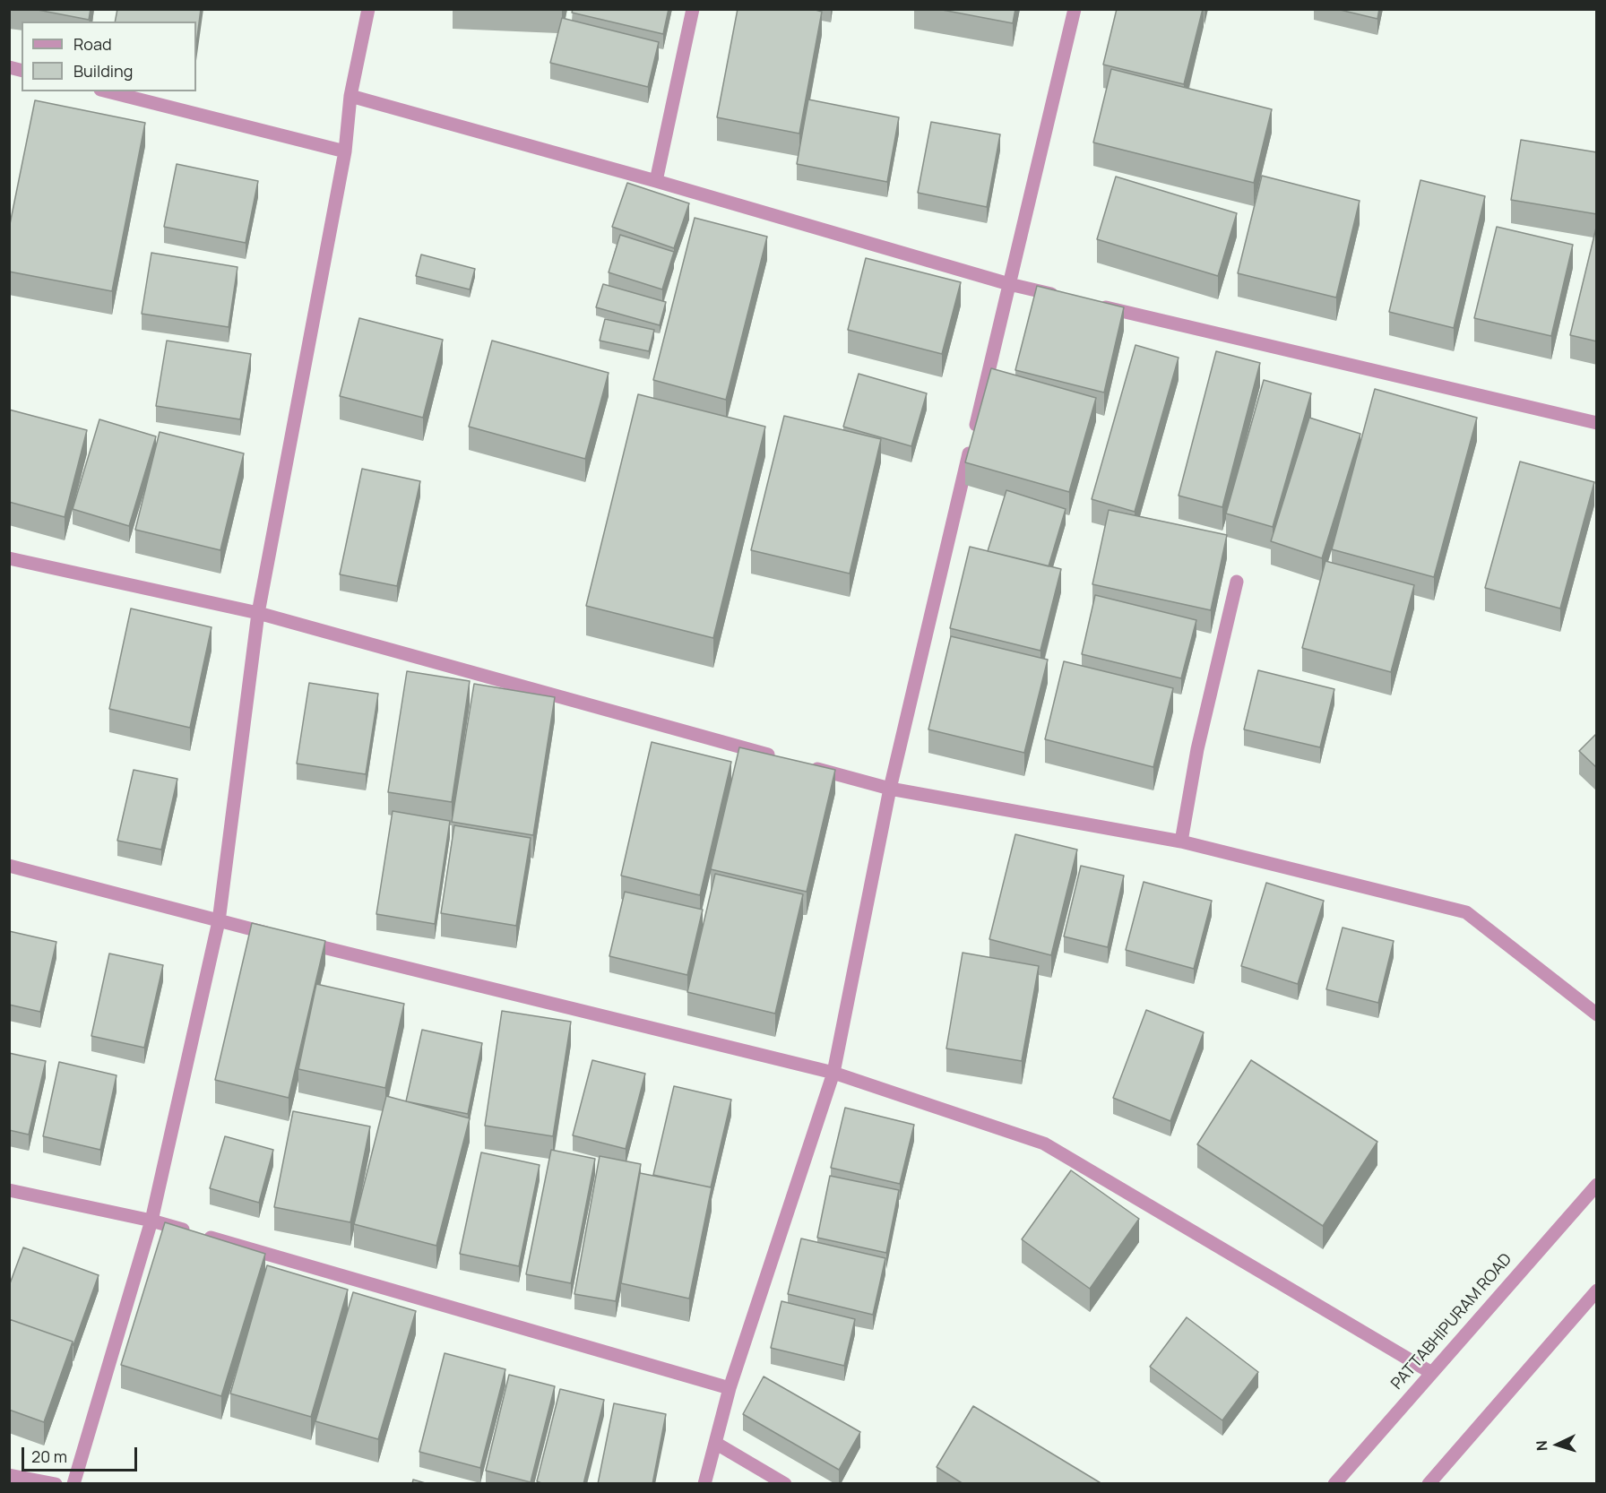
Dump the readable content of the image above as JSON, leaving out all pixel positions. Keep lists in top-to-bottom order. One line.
{"streets":{"street":["PATTABHIPURAM ROAD"]},"legend":["Road","Building"],"scale_bar":"20 m","north":"left"}
